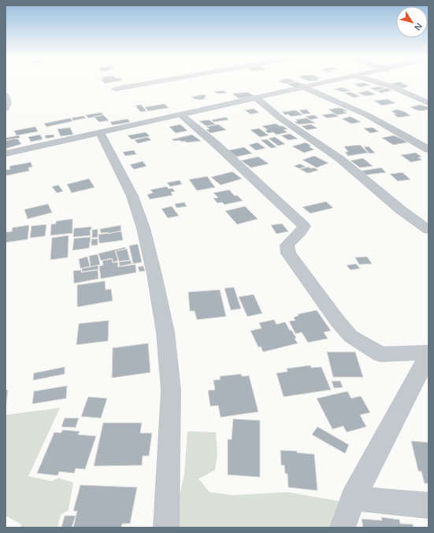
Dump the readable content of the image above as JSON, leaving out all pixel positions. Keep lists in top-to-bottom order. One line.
{"north":"bottom right"}
